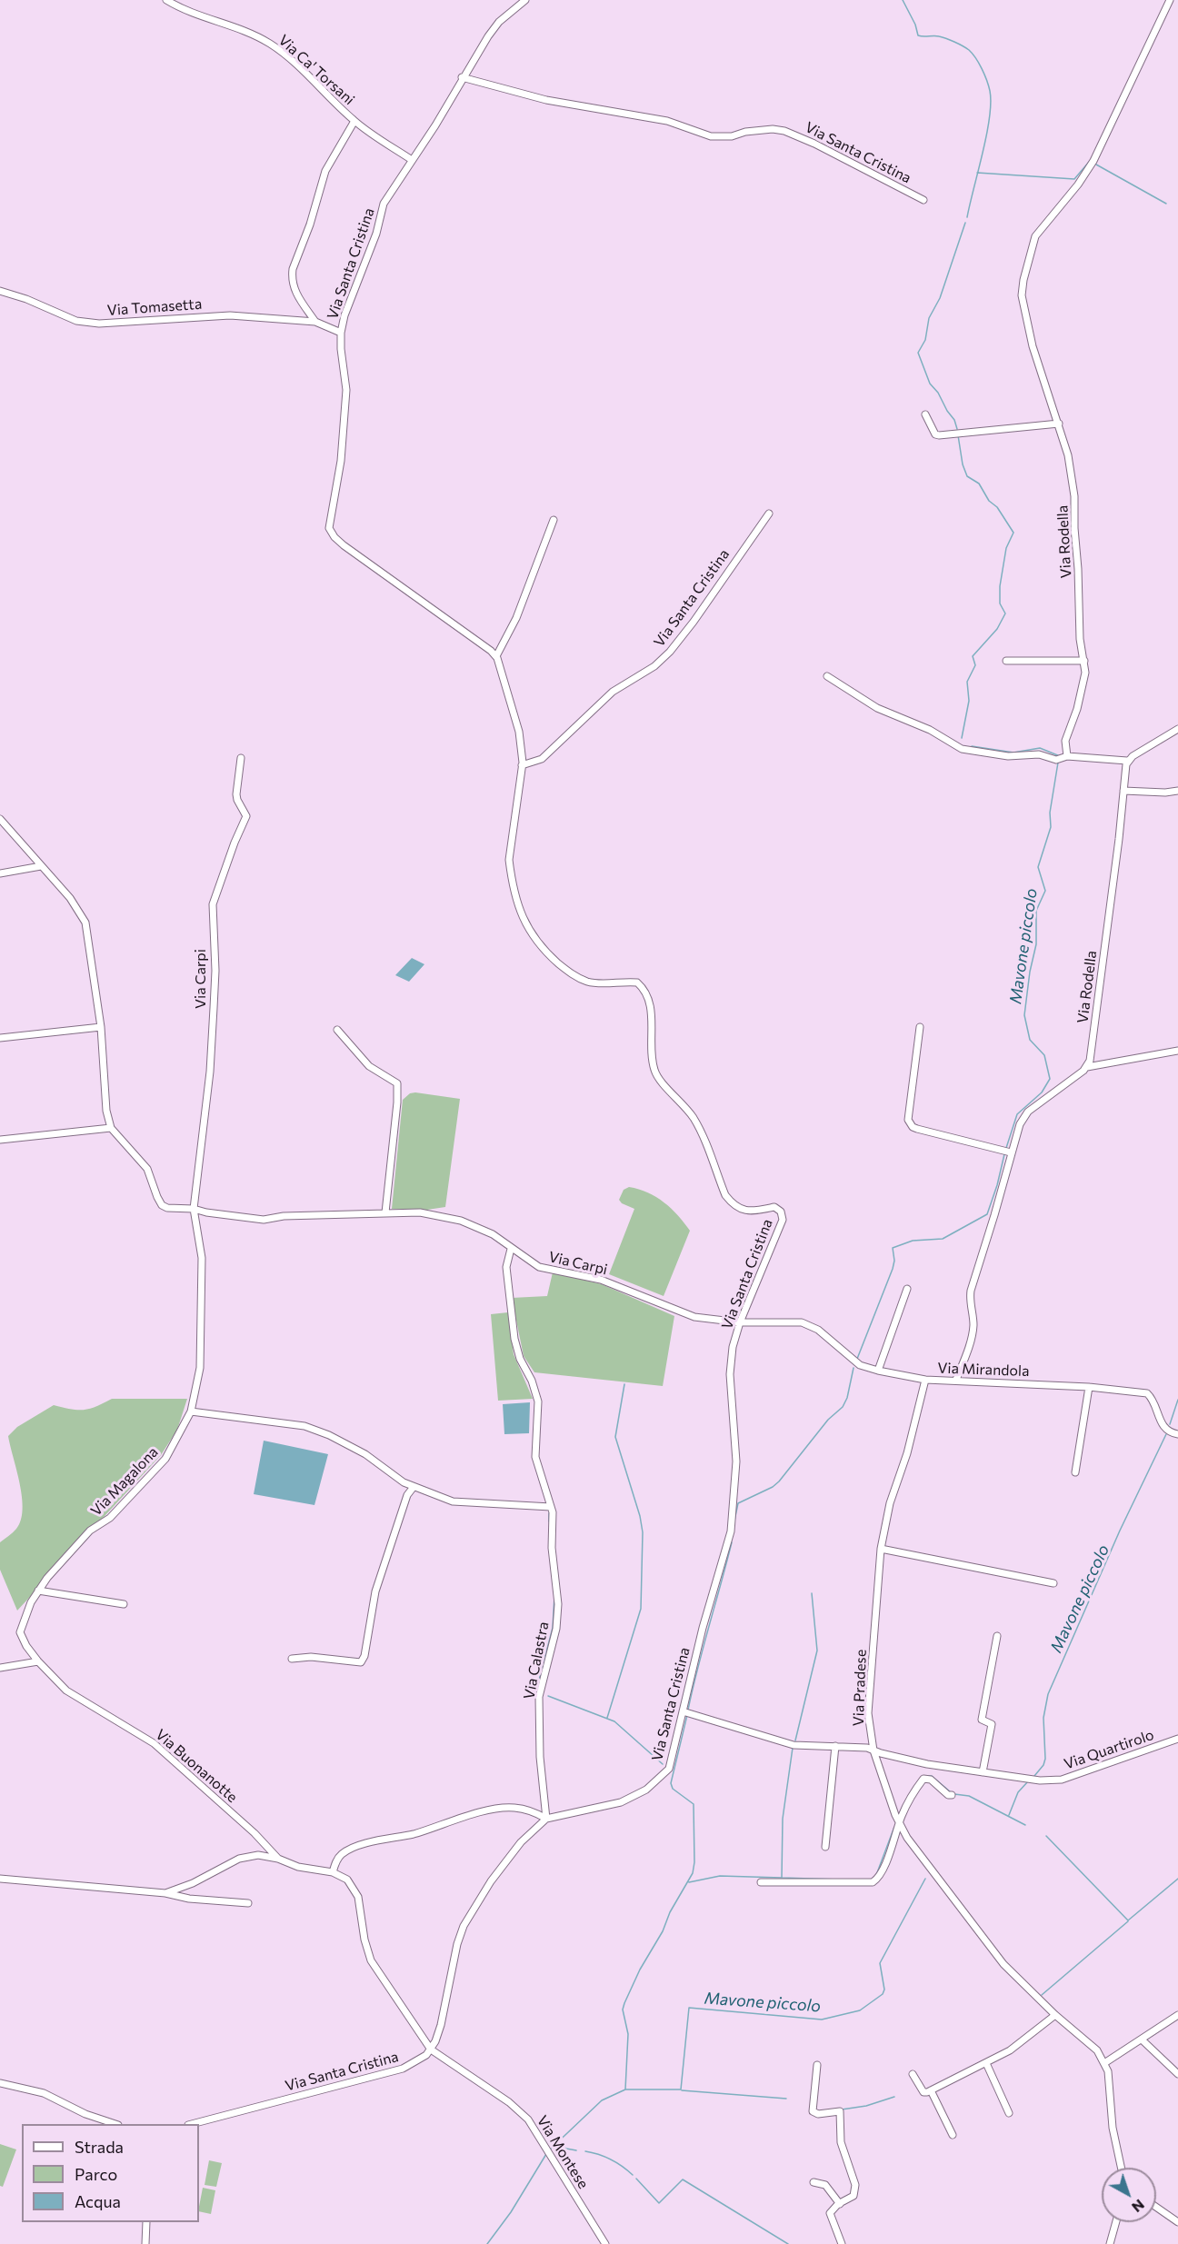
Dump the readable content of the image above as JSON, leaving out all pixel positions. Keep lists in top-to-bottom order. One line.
{"streets":{"street":["Via Ca' Torsani","Via Santa Cristina","Via Tomasetta","Via Rodella","Via Carpi","Via Mirandola","Via Magalona","Via Calastra","Via Pradese","Via Quartirolo","Via Buonanotte","Via Montese"]},"crossings":[["Via Ca' Torsani","Via Santa Cristina"],["Via Santa Cristina","Via Tomasetta"],["Via Santa Cristina","Via Carpi"],["Via Santa Cristina","Via Mirandola"],["Via Santa Cristina","Via Calastra"],["Via Santa Cristina","Via Quartirolo"],["Via Santa Cristina","Via Montese"],["Via Carpi","Via Mirandola"],["Via Carpi","Via Magalona"],["Via Carpi","Via Calastra"],["Via Mirandola","Via Pradese"],["Via Magalona","Via Buonanotte"],["Via Pradese","Via Quartirolo"]],"water":["Mavone piccolo"],"legend":["Strada","Parco","Acqua"],"north":"bottom right"}
